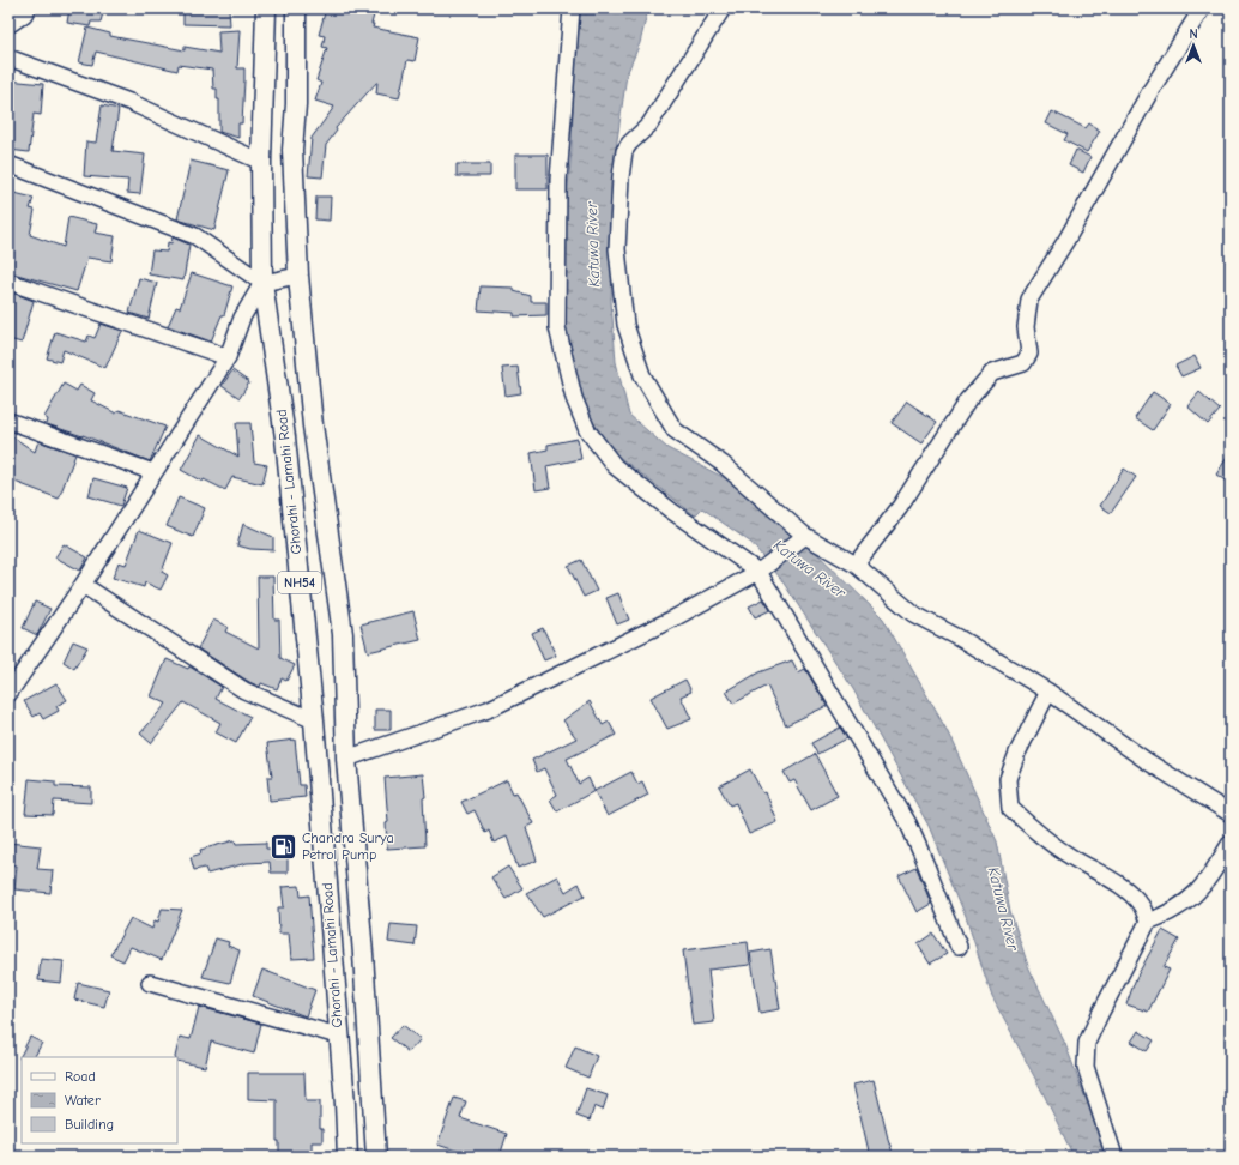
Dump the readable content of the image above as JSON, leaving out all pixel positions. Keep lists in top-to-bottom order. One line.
{"streets":{"main road":["Ghorahi - Lamahi Road","NH54"]},"water":["Katuwa River"],"places":{"fuel station":["Chandra Surya Petrol Pump"]},"legend":["Road","Water","Building"],"north":"top"}
